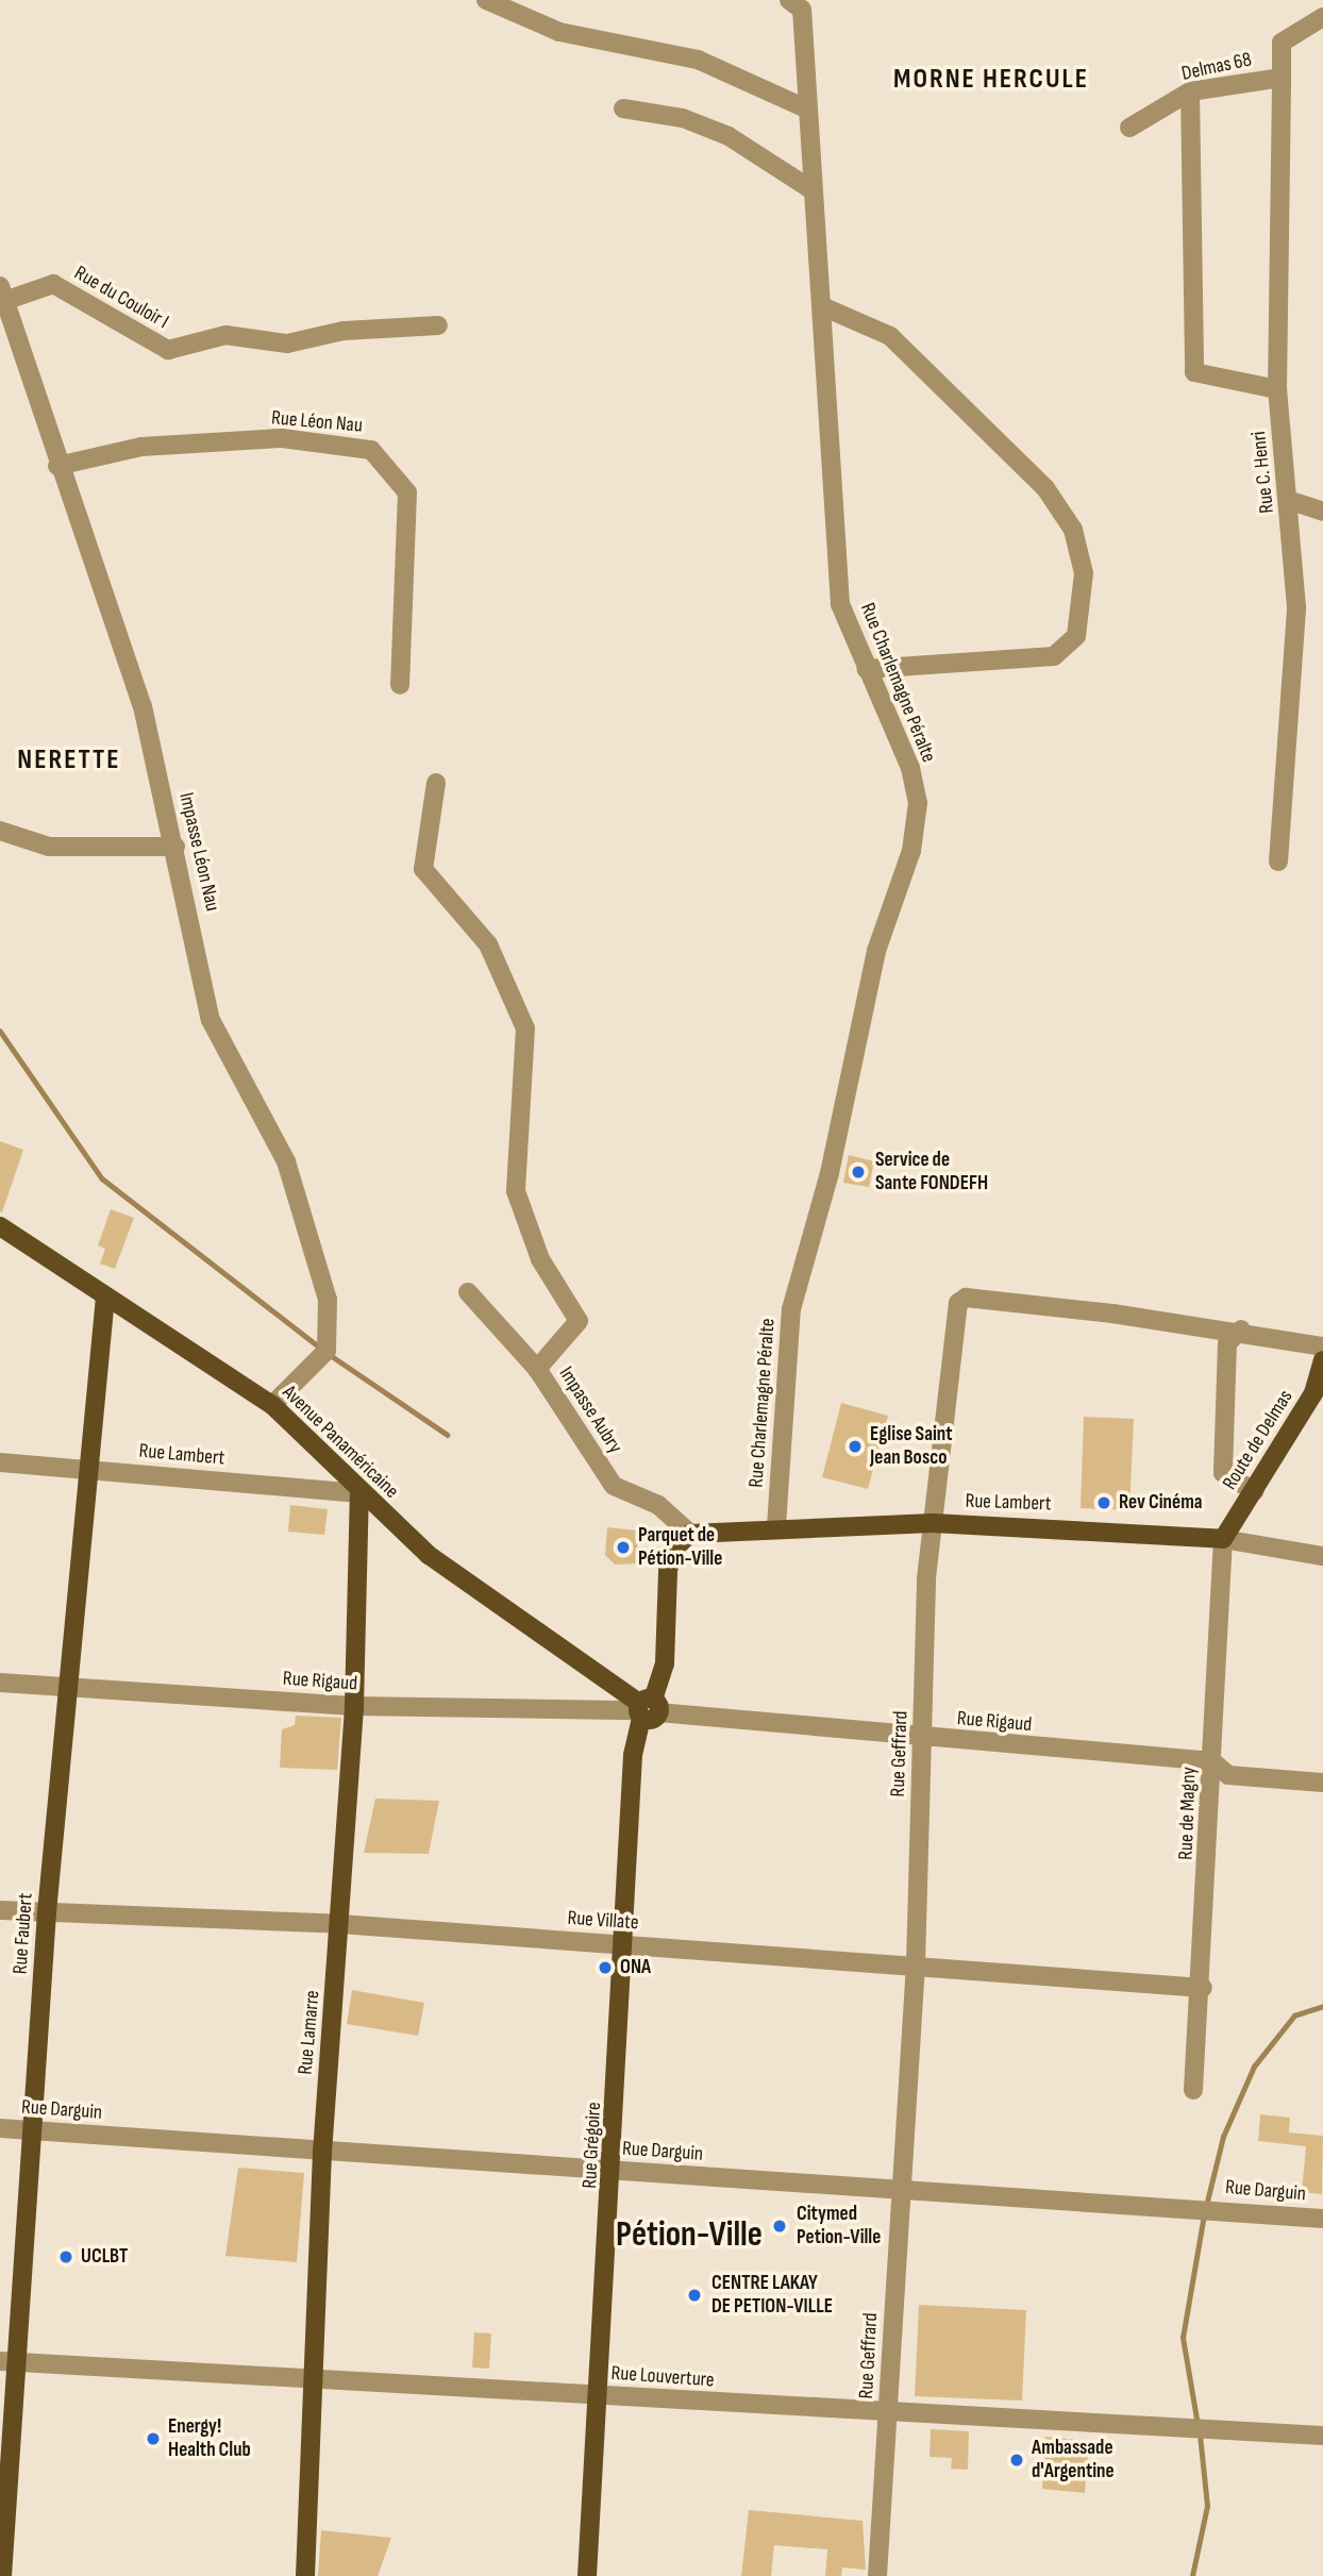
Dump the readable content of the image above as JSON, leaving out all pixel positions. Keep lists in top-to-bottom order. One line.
{"streets":{"main road":["Route de Delmas","Avenue Panaméricaine","Rue Lambert","Rue Faubert","Rue Lamarre","Rue Grégoire"],"street":["Delmas 68","Rue du Couloir I","Rue Léon Nau","Rue C. Henri","Rue Charlemagne Péralte","Impasse Léon Nau","Impasse Aubry","Rue Rigaud","Rue Geffrard","Rue de Magny","Rue Villate","Rue Darguin","Rue Louverture"]},"crossings":[["Delmas 68","Rue C. Henri"],["Rue du Couloir I","Impasse Léon Nau"],["Rue Léon Nau","Impasse Léon Nau"],["Rue Charlemagne Péralte","Rue Lambert"],["Impasse Léon Nau","Avenue Panaméricaine"],["Impasse Aubry","Rue Lambert"],["Impasse Aubry","Rue Grégoire"],["Route de Delmas","Rue Lambert"],["Route de Delmas","Rue de Magny"],["Avenue Panaméricaine","Rue Lambert"],["Avenue Panaméricaine","Rue Rigaud"],["Avenue Panaméricaine","Rue Faubert"],["Avenue Panaméricaine","Rue Lamarre"],["Avenue Panaméricaine","Rue Grégoire"],["Rue Lambert","Rue Geffrard"],["Rue Lambert","Rue de Magny"],["Rue Lambert","Rue Faubert"],["Rue Lambert","Rue Lamarre"],["Rue Lambert","Rue Grégoire"],["Rue Rigaud","Rue Geffrard"],["Rue Rigaud","Rue de Magny"],["Rue Rigaud","Rue Faubert"],["Rue Rigaud","Rue Lamarre"],["Rue Rigaud","Rue Grégoire"],["Rue Geffrard","Rue Villate"],["Rue Geffrard","Rue Darguin"],["Rue Geffrard","Rue Louverture"],["Rue de Magny","Rue Villate"],["Rue Villate","Rue Faubert"],["Rue Villate","Rue Lamarre"],["Rue Villate","Rue Grégoire"],["Rue Faubert","Rue Darguin"],["Rue Faubert","Rue Louverture"],["Rue Lamarre","Rue Darguin"],["Rue Lamarre","Rue Louverture"],["Rue Darguin","Rue Grégoire"],["Rue Grégoire","Rue Louverture"]],"districts":["MORNE HERCULE","NERETTE","Pétion-Ville"],"places":["Service de Sante FONDEFH","Eglise Saint Jean Bosco","Rev Cinéma","Parquet de Pétion-Ville","ONA","Citymed Petion-Ville","UCLBT","CENTRE LAKAY DE PETION-VILLE","Energy! Health Club","Ambassade d'Argentine"]}
